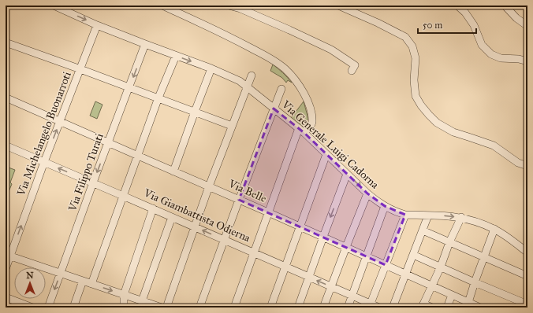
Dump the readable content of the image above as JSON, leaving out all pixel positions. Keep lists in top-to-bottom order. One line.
{"streets":{"street":["Via Michelangelo Buonarroti","Via Generale Luigi Cadorna","Via Filippo Turati","Via Belle","Via Giambattista Odierna"]},"crossings":[["Via Michelangelo Buonarroti","Via Generale Luigi Cadorna"],["Via Michelangelo Buonarroti","Via Belle"],["Via Michelangelo Buonarroti","Via Giambattista Odierna"],["Via Generale Luigi Cadorna","Via Filippo Turati"],["Via Filippo Turati","Via Belle"],["Via Filippo Turati","Via Giambattista Odierna"]],"one_way":["Via Michelangelo Buonarroti"],"scale_bar":"50 m","north":"top"}
